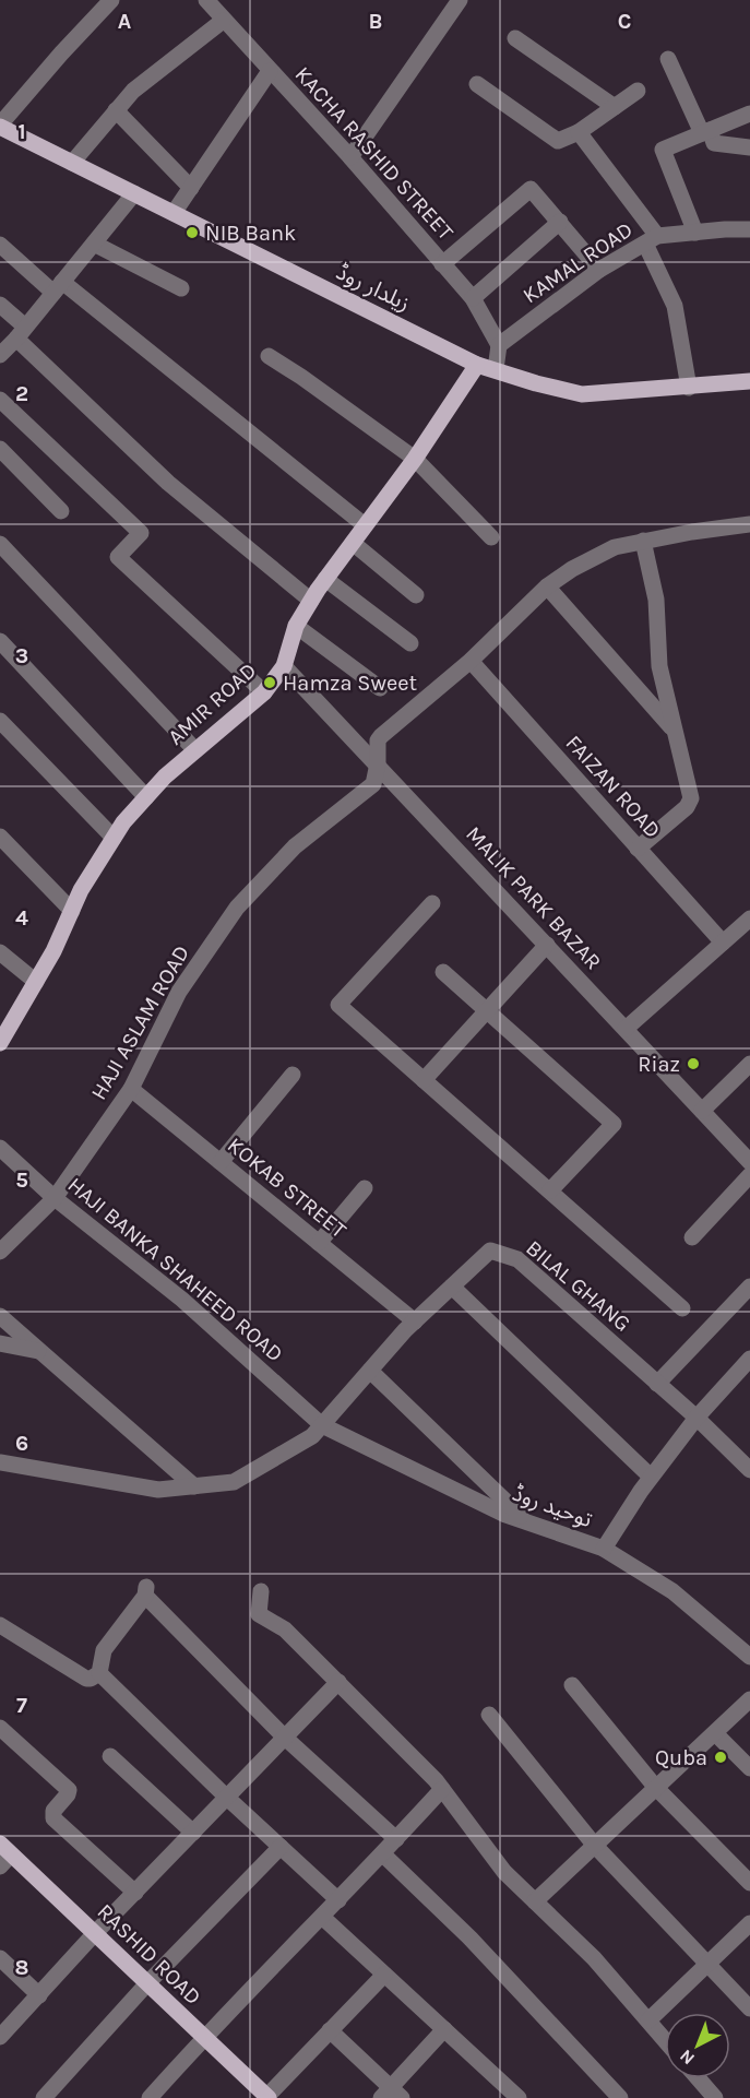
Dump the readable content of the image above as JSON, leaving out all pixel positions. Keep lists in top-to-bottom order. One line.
{"streets":{"main road":["زیلدار روڈ","AMIR ROAD","RASHID ROAD"],"street":["KACHA RASHID STREET","KAMAL ROAD","FAIZAN ROAD","MALIK PARK BAZAR","HAJI ASLAM ROAD","KOKAB STREET","HAJI BANKA SHAHEED ROAD","BILAL GHANG","توحید روڈ"]},"crossings":[["KACHA RASHID STREET","KAMAL ROAD"],["زیلدار روڈ","AMIR ROAD"],["AMIR ROAD","MALIK PARK BAZAR"],["FAIZAN ROAD","HAJI ASLAM ROAD"],["MALIK PARK BAZAR","HAJI ASLAM ROAD"],["HAJI ASLAM ROAD","KOKAB STREET"],["HAJI ASLAM ROAD","HAJI BANKA SHAHEED ROAD"],["KOKAB STREET","BILAL GHANG"],["HAJI BANKA SHAHEED ROAD","BILAL GHANG"],["HAJI BANKA SHAHEED ROAD","توحید روڈ"],["BILAL GHANG","توحید روڈ"]],"places":["NIB Bank","Hamza Sweet","Riaz","Quba"],"north":"bottom left","grid":{"columns":["A","B","C"],"rows":["1","2","3","4","5","6","7","8"]}}
